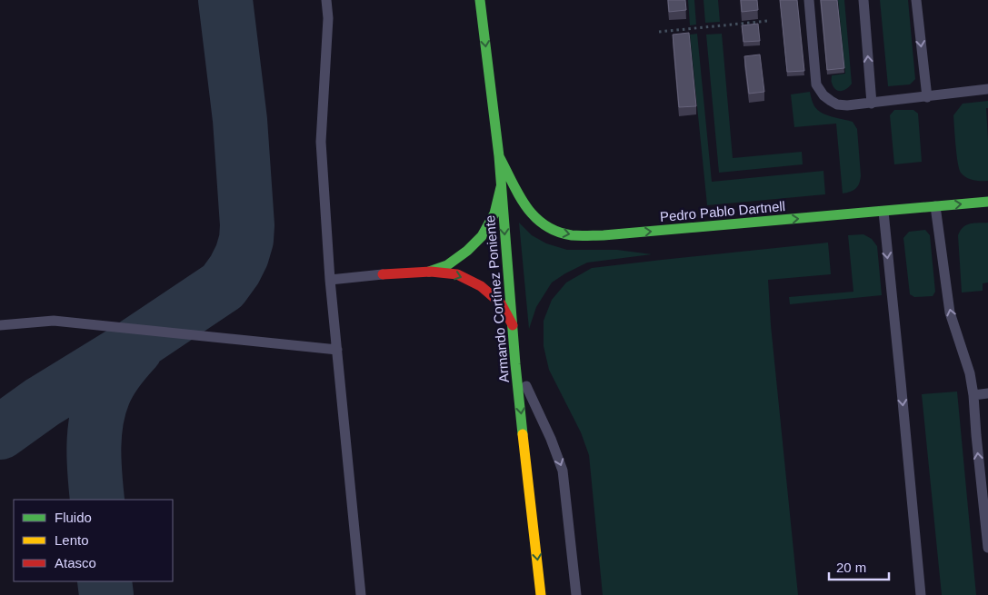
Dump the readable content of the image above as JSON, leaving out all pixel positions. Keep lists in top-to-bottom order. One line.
{"streets":{"main road":["Pedro Pablo Dartnell","Armando Cortínez Poniente"]},"crossings":[["Pedro Pablo Dartnell","Armando Cortínez Poniente"]],"one_way":["Pedro Pablo Dartnell","Armando Cortínez Poniente"],"legend":["Fluido","Lento","Atasco"],"scale_bar":"20 m"}
